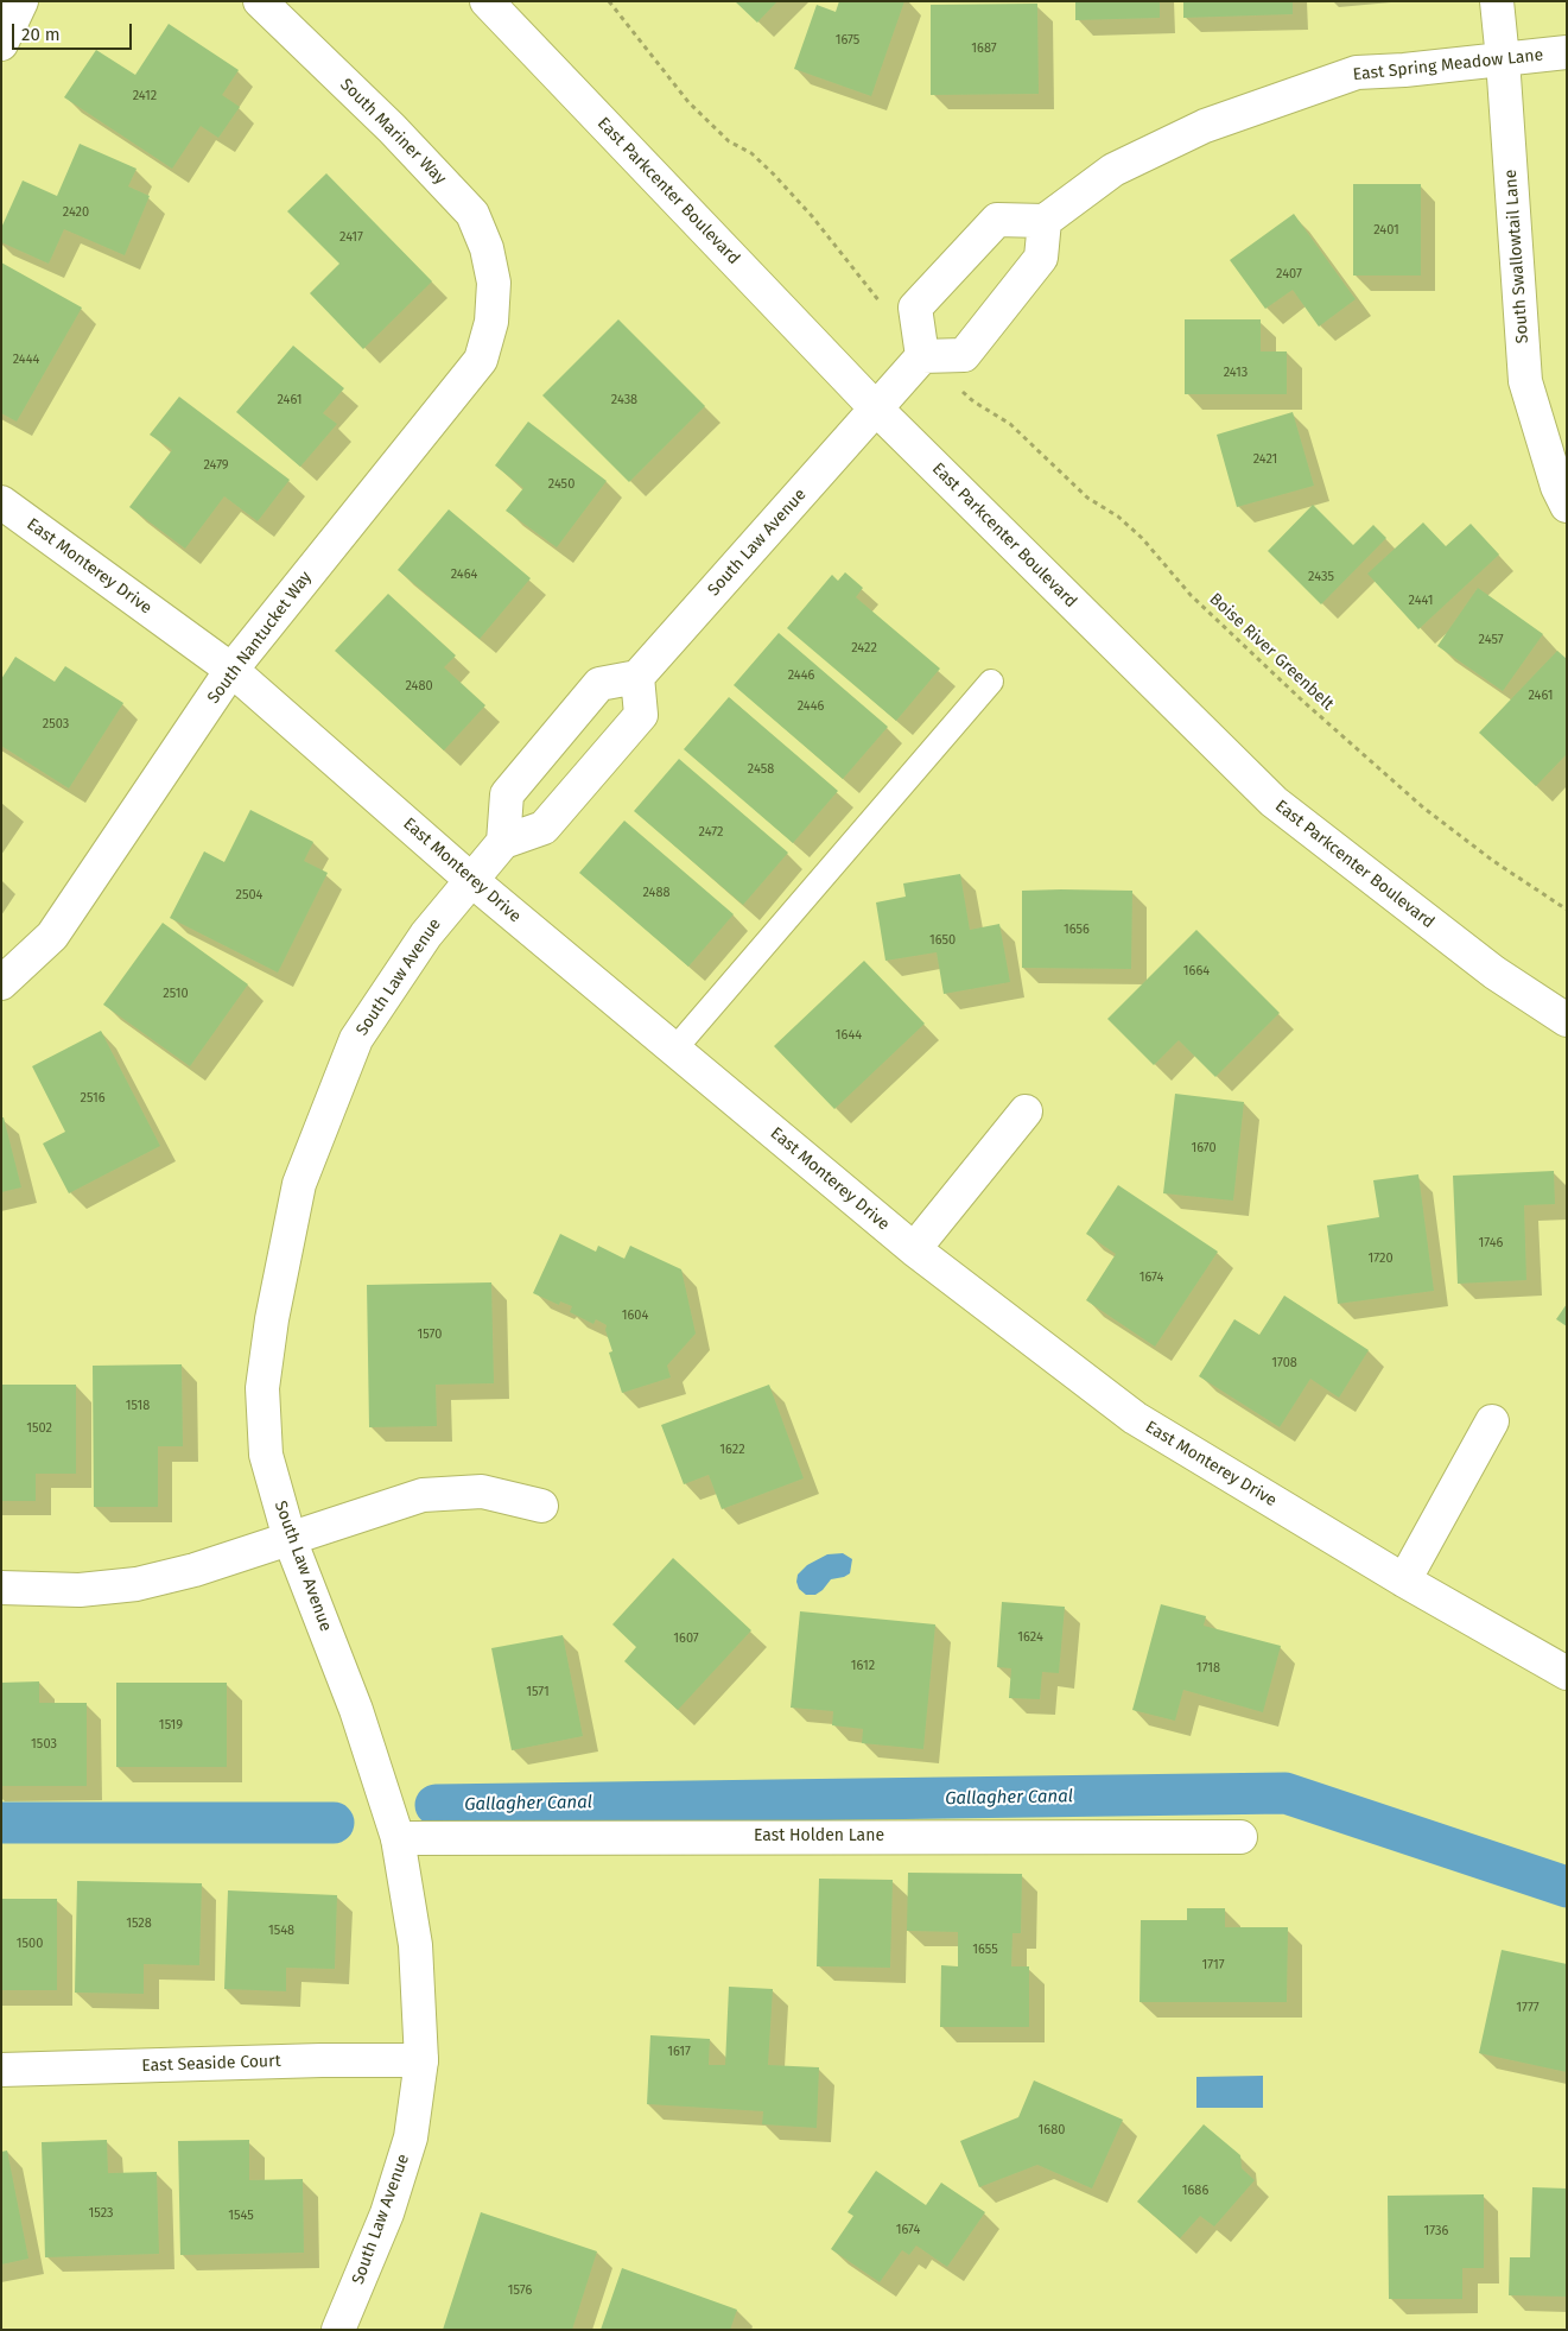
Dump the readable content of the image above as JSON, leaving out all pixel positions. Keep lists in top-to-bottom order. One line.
{"streets":{"street":["East Spring Meadow Lane","South Mariner Way","East Parkcenter Boulevard","South Swallowtail Lane","South Law Avenue","East Monterey Drive","South Nantucket Way","East Holden Lane","East Seaside Court"],"path":["Boise River Greenbelt"]},"crossings":[["East Spring Meadow Lane","South Swallowtail Lane"],["South Mariner Way","South Nantucket Way"],["East Parkcenter Boulevard","South Law Avenue"],["South Law Avenue","East Monterey Drive"],["South Law Avenue","East Holden Lane"],["South Law Avenue","East Seaside Court"],["East Monterey Drive","South Nantucket Way"]],"water":["Gallagher Canal"],"house_numbers":["1675","1687","2412","2420","2401","2417","2407","2444","2413","2461","2438","2421","2479","2450","2464","2435","2441","2457","2422","2446","2480","2461","2446","2503","2458","2472","2488","2504","1656","1650","1664","2510","1644","2516","1670","1746","1720","1674","1604","1570","1708","1518","1502","1622","1624","1607","1612","1718","1571","1519","1503","1528","1548","1500","1655","1717","1777","1617","1680","1686","1523","1545","1674","1736","1576"],"scale_bar":"20 m"}
